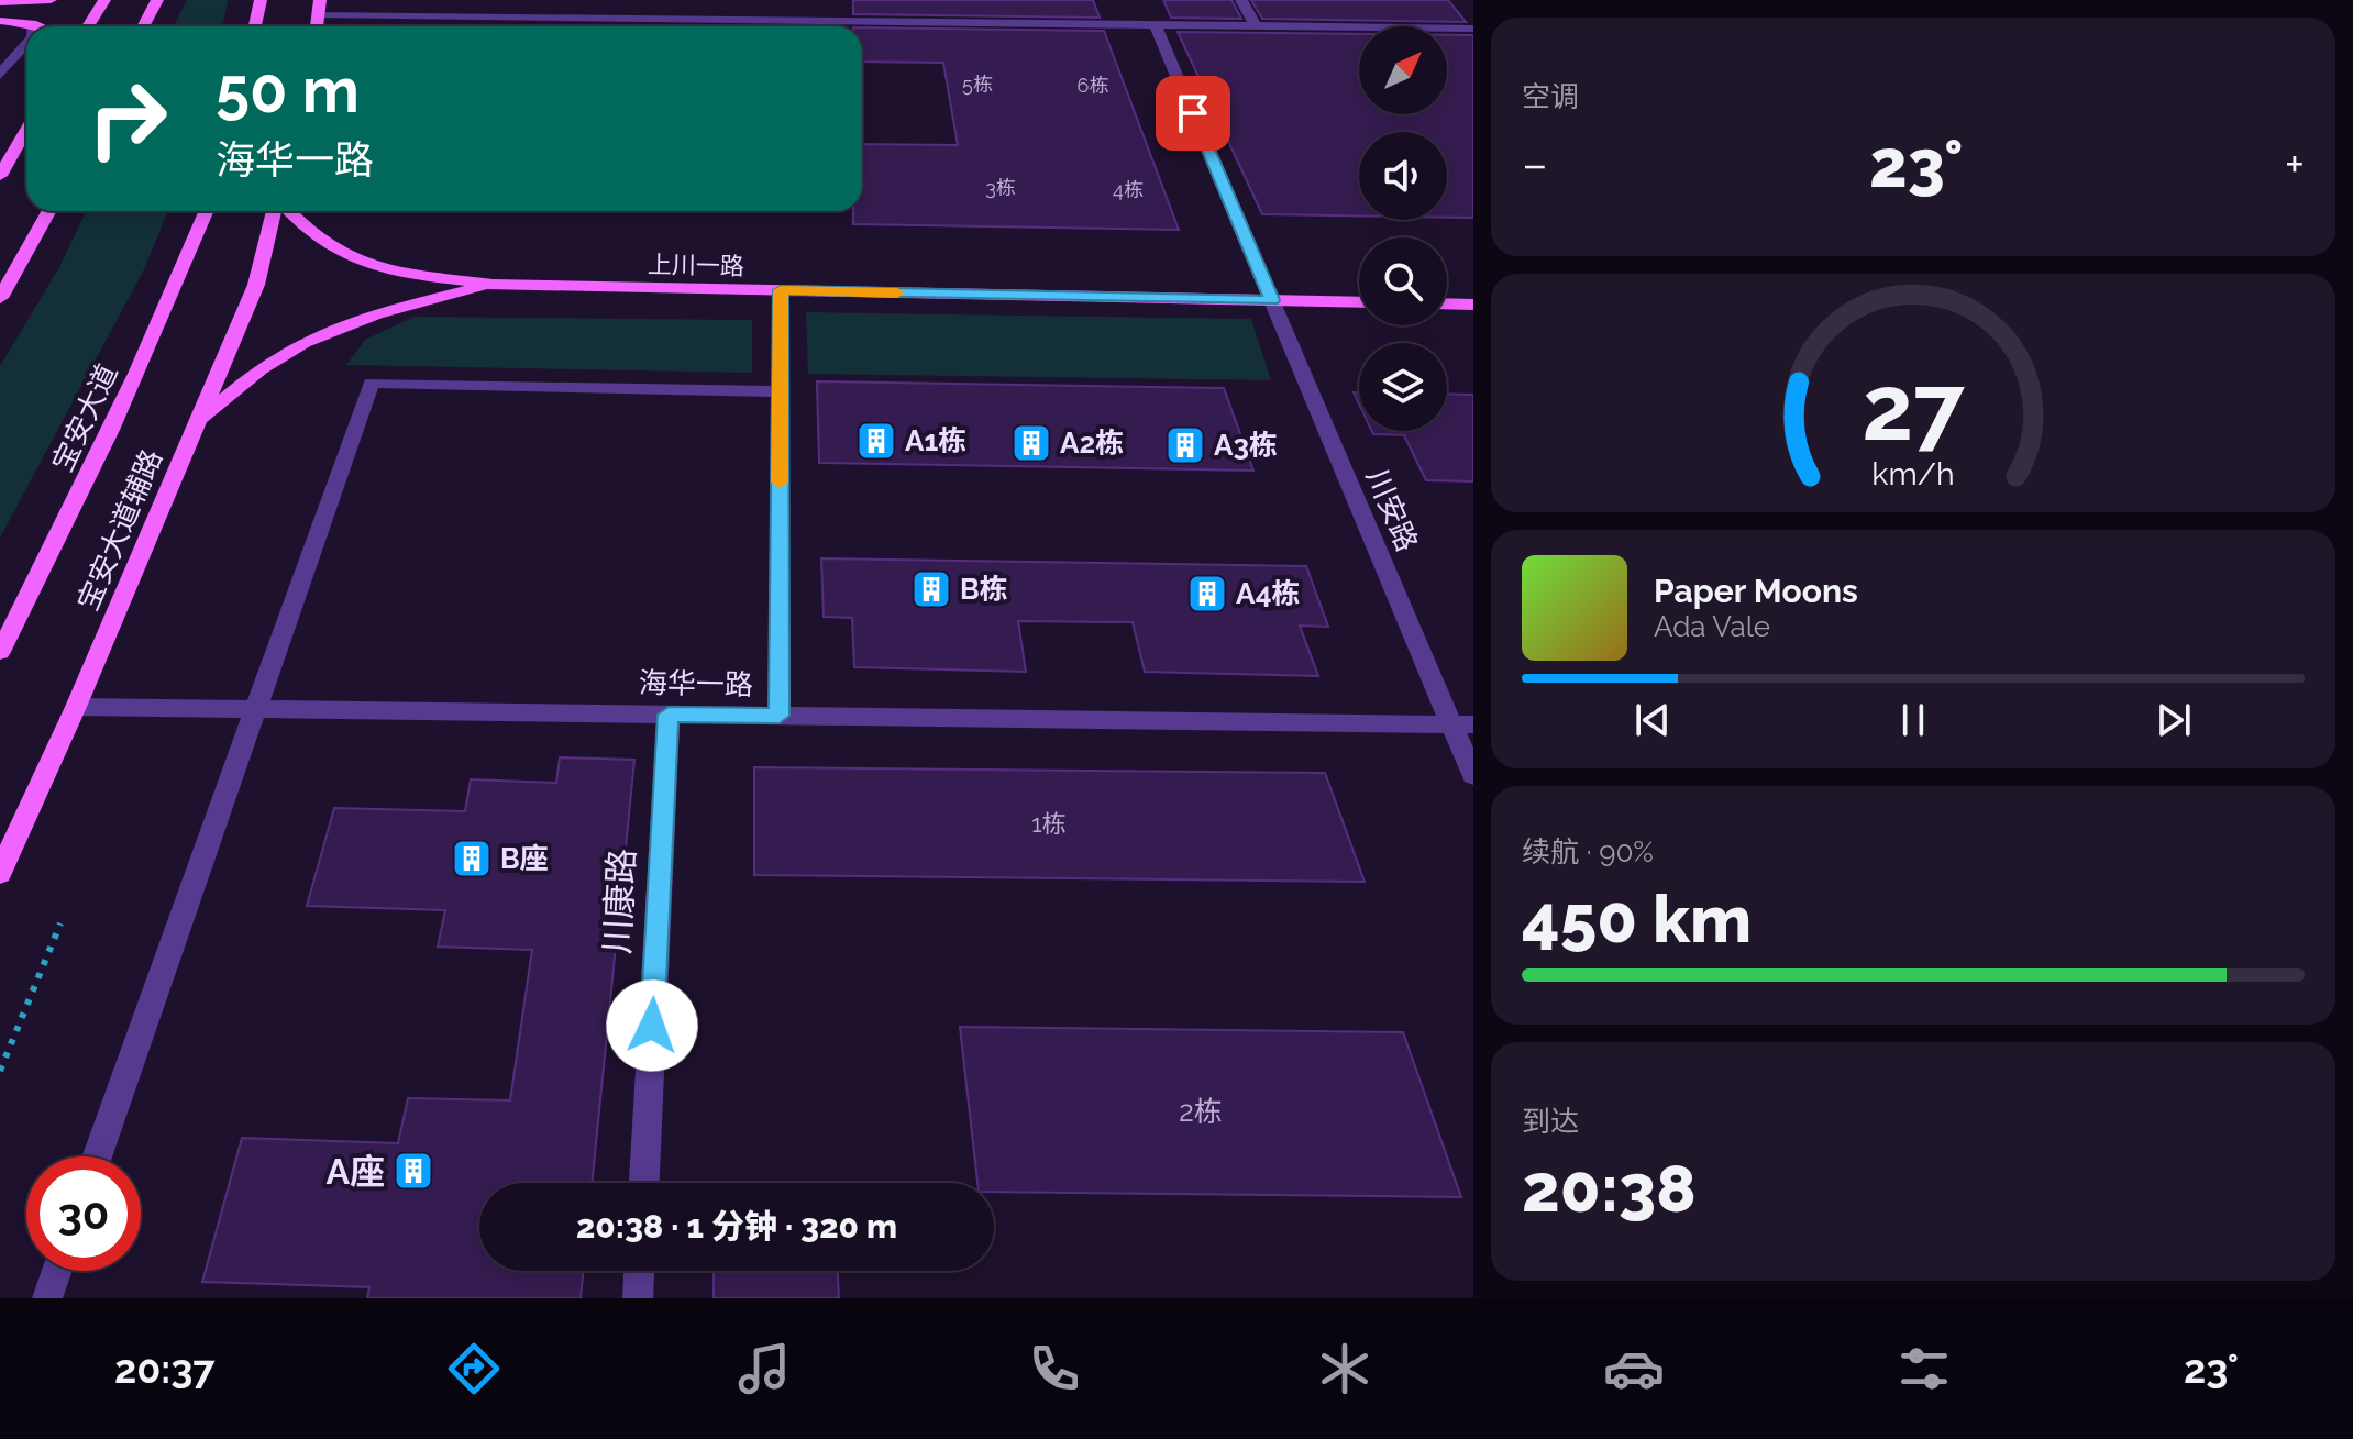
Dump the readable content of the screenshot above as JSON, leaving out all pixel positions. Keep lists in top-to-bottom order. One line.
{"streets":{"main road":["上川一路","宝安大道","宝安大道辅路"],"street":["川安路","海华一路","川康路"]},"crossings":[["上川一路","川安路"],["上川一路","宝安大道辅路"],["川安路","海华一路"],["宝安大道辅路","海华一路"],["海华一路","川康路"]],"places":{"building":["A1栋","A2栋","A3栋","B栋","A4栋","B座","A座"]},"house_numbers":["5栋","6栋","3栋","4栋","1栋","2栋"],"north":"top right","page":{"tile":["空调",["续航 · 90%","450 km"],["到达","20:38"]],"turn":["50 m","海华一路"],"heat":["−","23°","+"],"song":["Paper Moons","Ada Vale"],"limit":"30","trip":"20:38 · 1 分钟 · 320 m","tabs":["20:37","23°"],"gauge":["27","km/h"]}}
